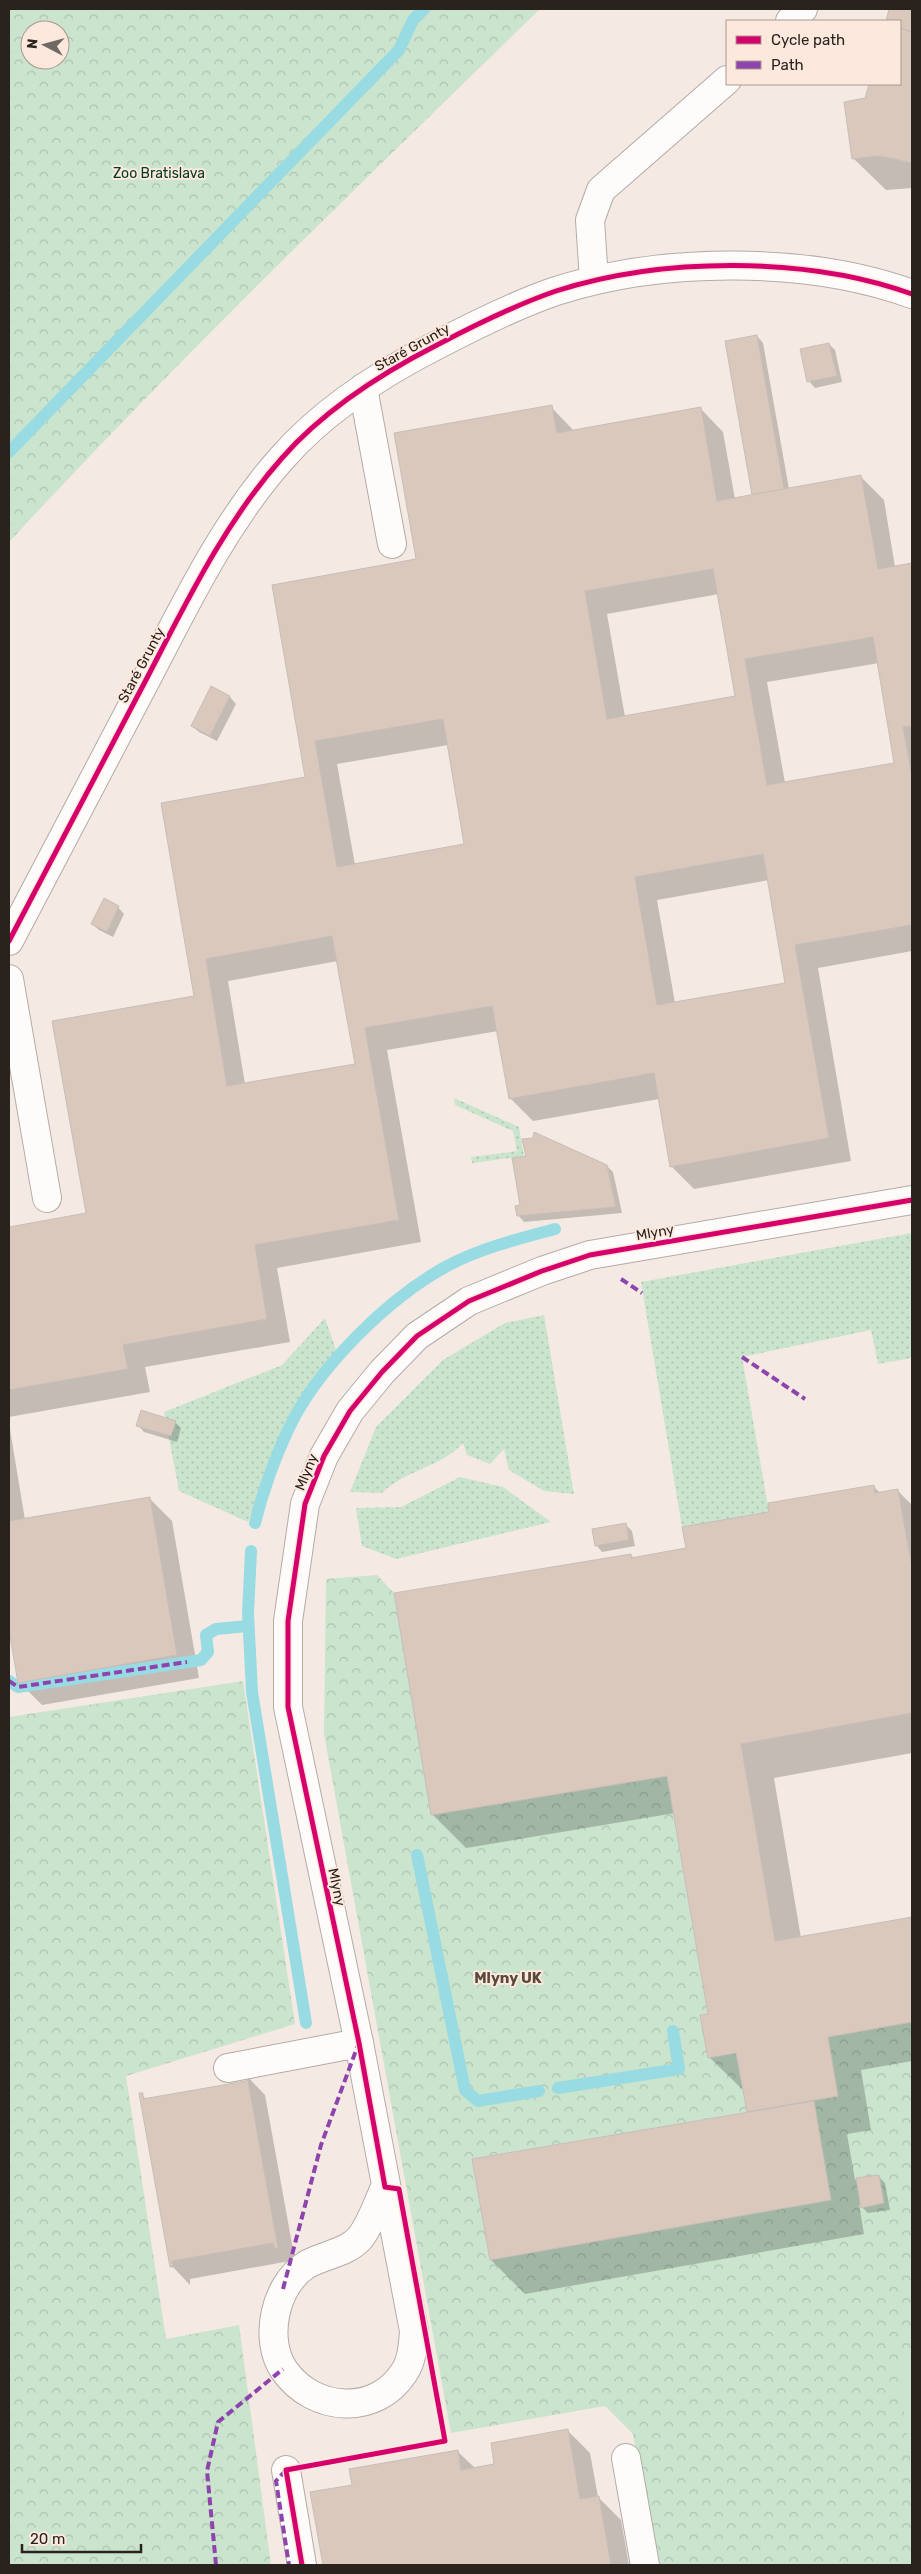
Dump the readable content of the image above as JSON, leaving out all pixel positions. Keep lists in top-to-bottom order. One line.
{"streets":{"street":["Staré Grunty","Mlyny"]},"districts":["Mlyny UK"],"parks":["Zoo Bratislava"],"legend":["Cycle path","Path"],"scale_bar":"20 m","north":"left"}
